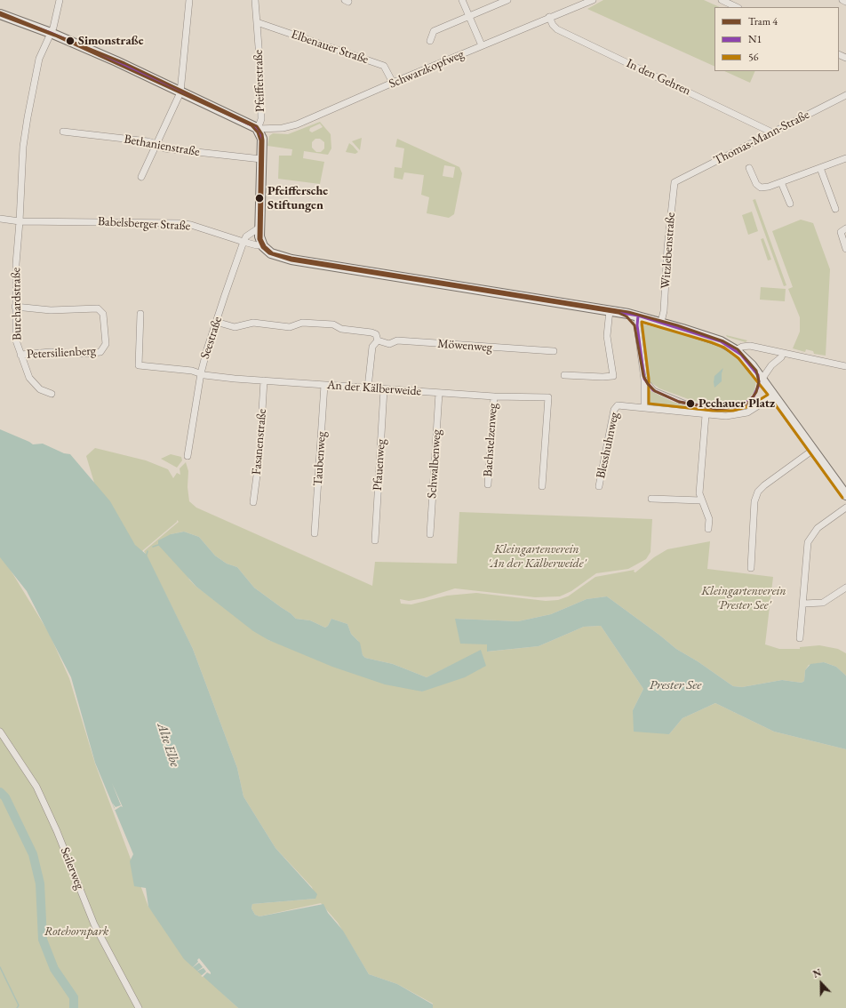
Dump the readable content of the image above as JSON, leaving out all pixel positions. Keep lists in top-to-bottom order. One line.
{"streets":{"main road":["Pfeifferstraße"],"street":["Elbenauer Straße","Schwarzkopfweg","In den Gehren","Thomas-Mann-Straße","Bethanienstraße","Babelsberger Straße","Witzlebenstraße","Burchardstraße","Seestraße","Möwenweg","Petersilienberg","An der Kälberweide","Bachstelzenweg","Fasanenstraße","Blesshuhnweg","Taubenweg","Schwalbenweg","Pfauenweg","Seilerweg"]},"crossings":[["Elbenauer Straße","Schwarzkopfweg"],["Elbenauer Straße","Pfeifferstraße"],["Schwarzkopfweg","In den Gehren"],["Schwarzkopfweg","Pfeifferstraße"],["In den Gehren","Thomas-Mann-Straße"],["Pfeifferstraße","Bethanienstraße"],["Thomas-Mann-Straße","Witzlebenstraße"],["Babelsberger Straße","Burchardstraße"],["Babelsberger Straße","Seestraße"],["Burchardstraße","Petersilienberg"],["Seestraße","An der Kälberweide"],["An der Kälberweide","Bachstelzenweg"],["An der Kälberweide","Fasanenstraße"],["An der Kälberweide","Taubenweg"],["An der Kälberweide","Schwalbenweg"],["An der Kälberweide","Pfauenweg"]],"water":["Prester See","Alte Elbe"],"parks":["Kleingartenverein 'An der Kälberweide'","Kleingartenverein 'Prester See'","Rotehornpark"],"places":["Simonstraße","Pfeiffersche Stiftungen","Pechauer Platz"],"lines":["tram line 4","transit line N1","transit line 56"],"legend":["Tram 4","N1","56"],"north":"top"}
